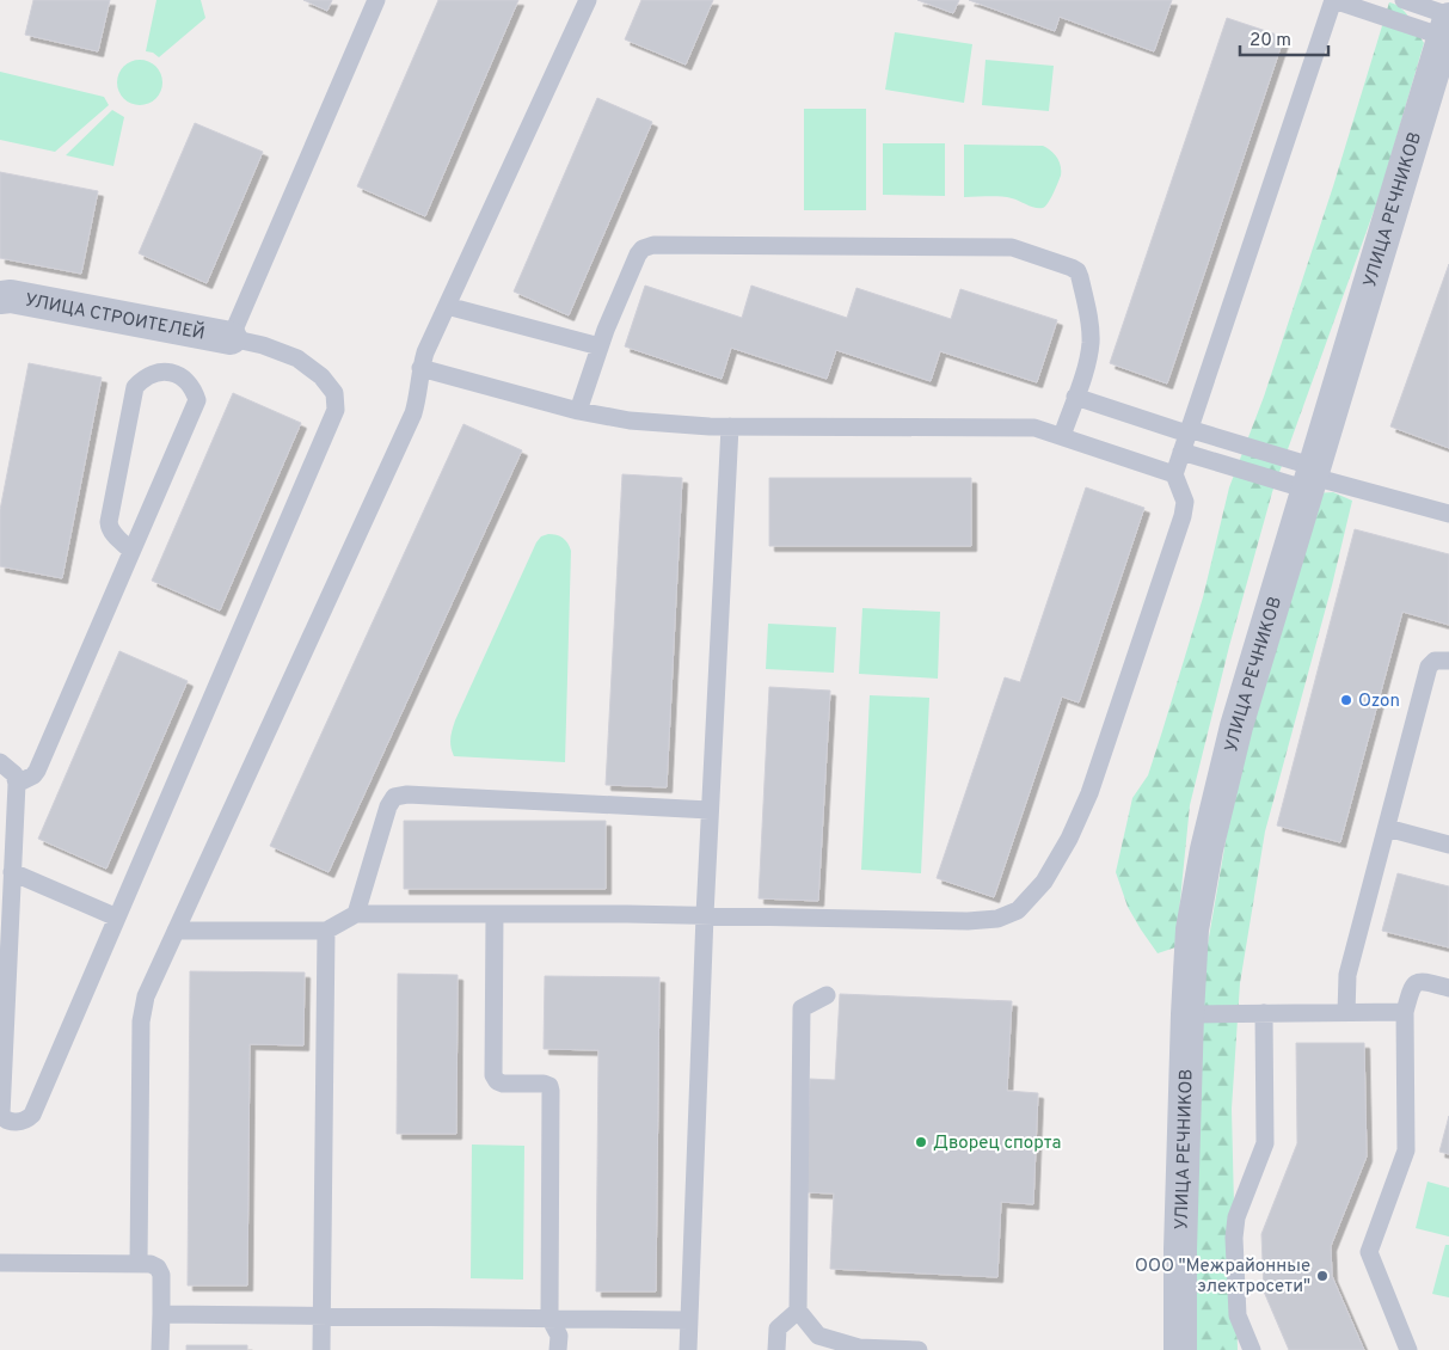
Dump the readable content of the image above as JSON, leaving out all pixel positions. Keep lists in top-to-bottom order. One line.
{"streets":{"street":["УЛИЦА РЕЧНИКОВ","УЛИЦА СТРОИТЕЛЕЙ"]},"places":["Ozon","Дворец спорта","ООО \"Межрайонные электросети\""],"scale_bar":"20 m"}
